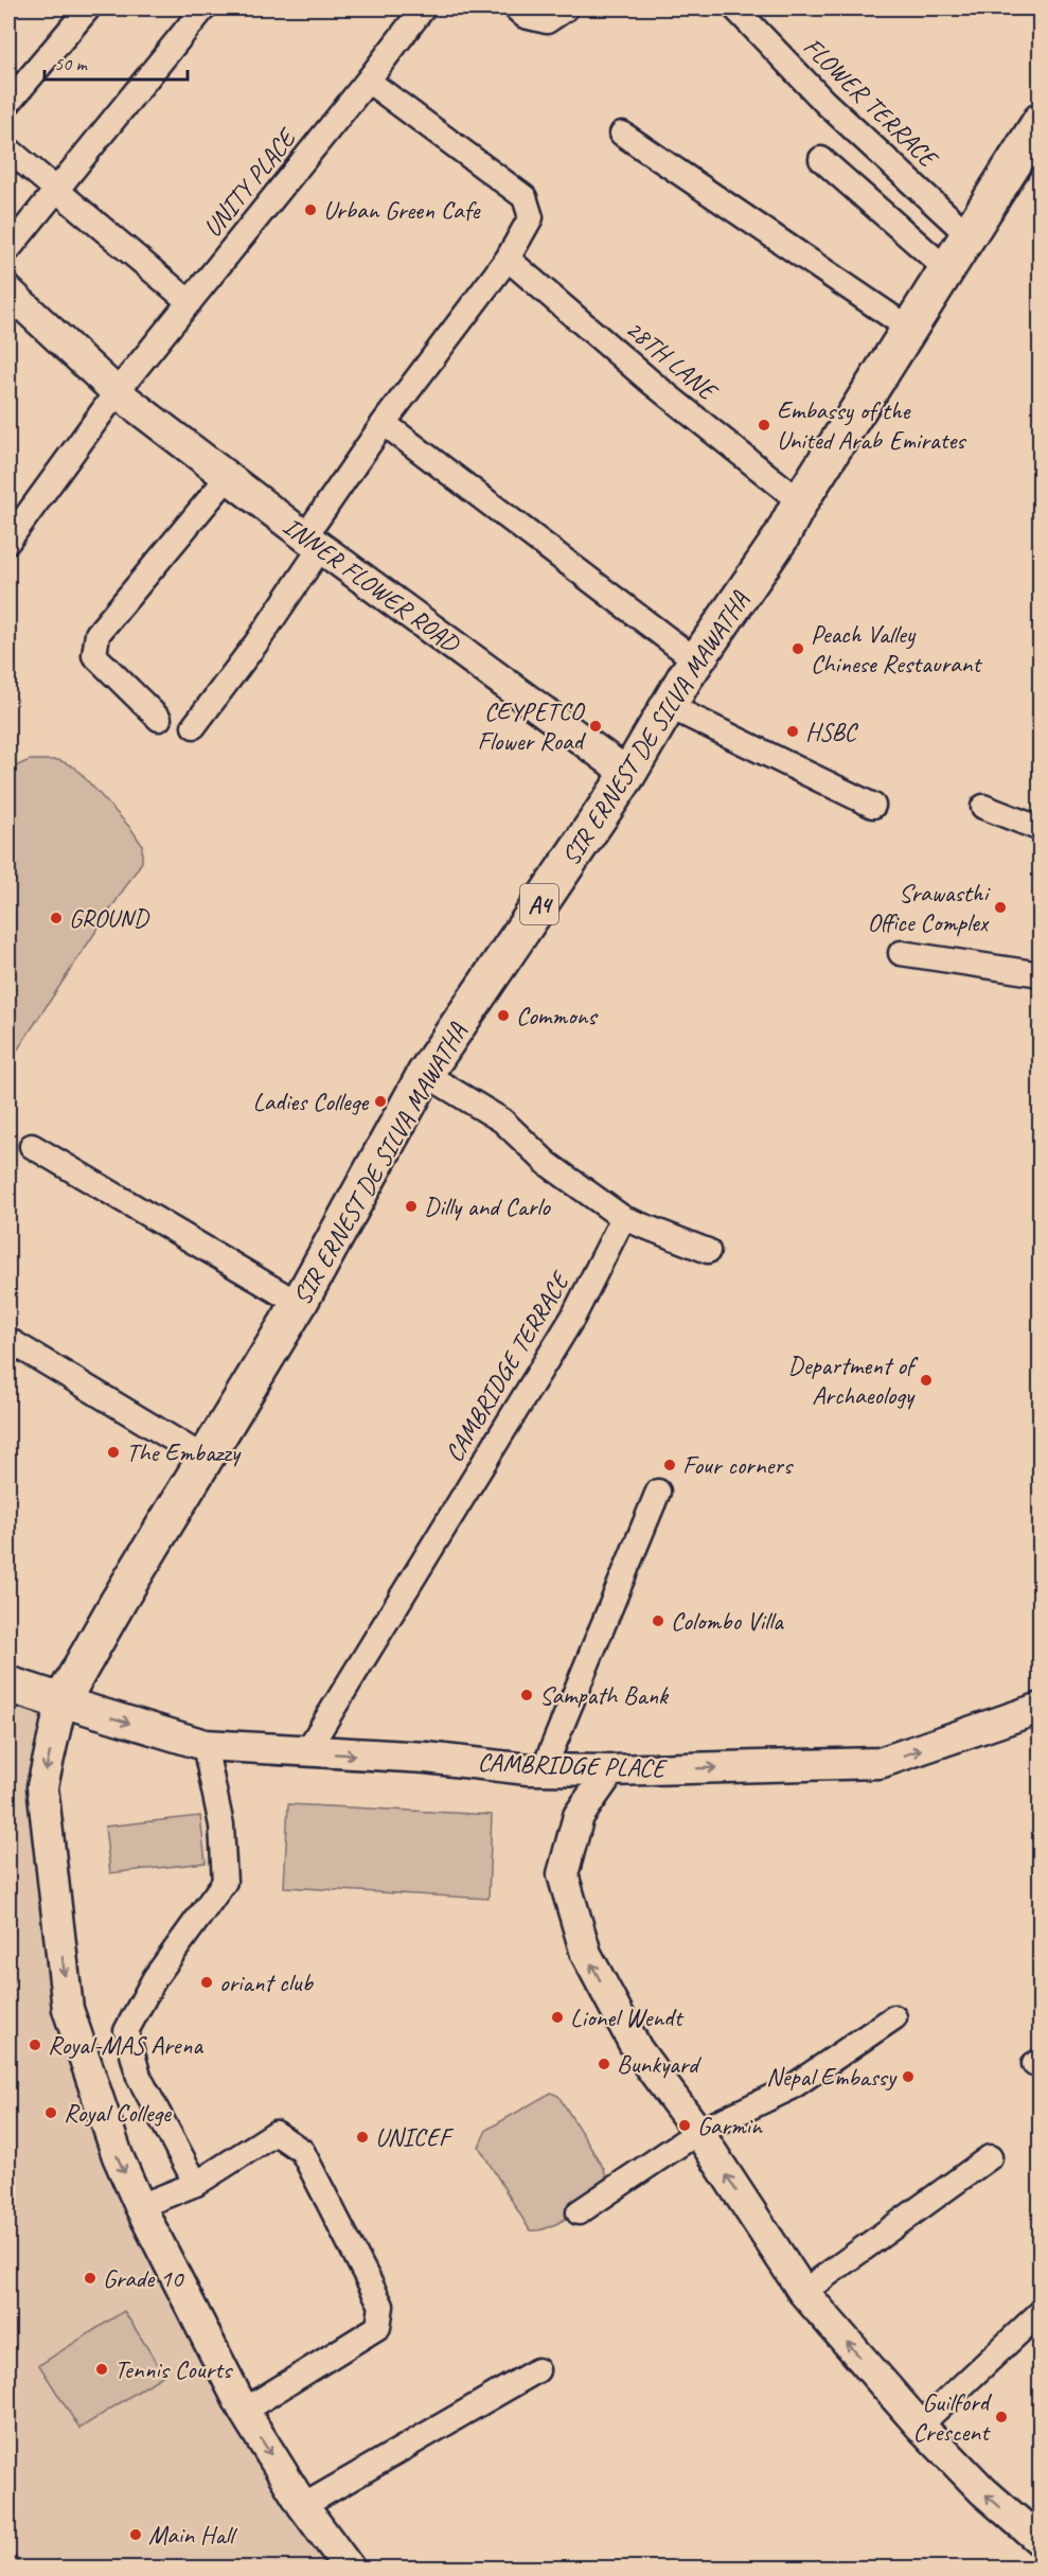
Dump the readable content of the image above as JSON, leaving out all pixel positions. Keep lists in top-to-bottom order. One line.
{"streets":{"highway":["SIR ERNEST DE SILVA MAWATHA","A4"],"main road":["INNER FLOWER ROAD","CAMBRIDGE PLACE"],"street":["FLOWER TERRACE","UNITY PLACE","28TH LANE","CAMBRIDGE TERRACE"]},"crossings":[["FLOWER TERRACE","SIR ERNEST DE SILVA MAWATHA"],["UNITY PLACE","INNER FLOWER ROAD"],["28TH LANE","SIR ERNEST DE SILVA MAWATHA"],["INNER FLOWER ROAD","SIR ERNEST DE SILVA MAWATHA"],["SIR ERNEST DE SILVA MAWATHA","CAMBRIDGE PLACE"],["CAMBRIDGE TERRACE","CAMBRIDGE PLACE"]],"one_way":["CAMBRIDGE PLACE"],"places":["Urban Green Cafe","Embassy of the United Arab Emirates","Peach Valley Chinese Restaurant","CEYPETCO Flower Road","HSBC","Srawasthi Office Complex","GROUND","Commons","Ladies College","Dilly and Carlo","Department of Archaeology","The Embazzy","Four corners","Colombo Villa","Sampath Bank","oriant club","Lionel Wendt","Royal-MAS Arena","Bunkyard","Nepal Embassy","Royal College","Garmin","UNICEF","Grade 10","Tennis Courts","Guilford Crescent","Main Hall"],"scale_bar":"50 m"}
